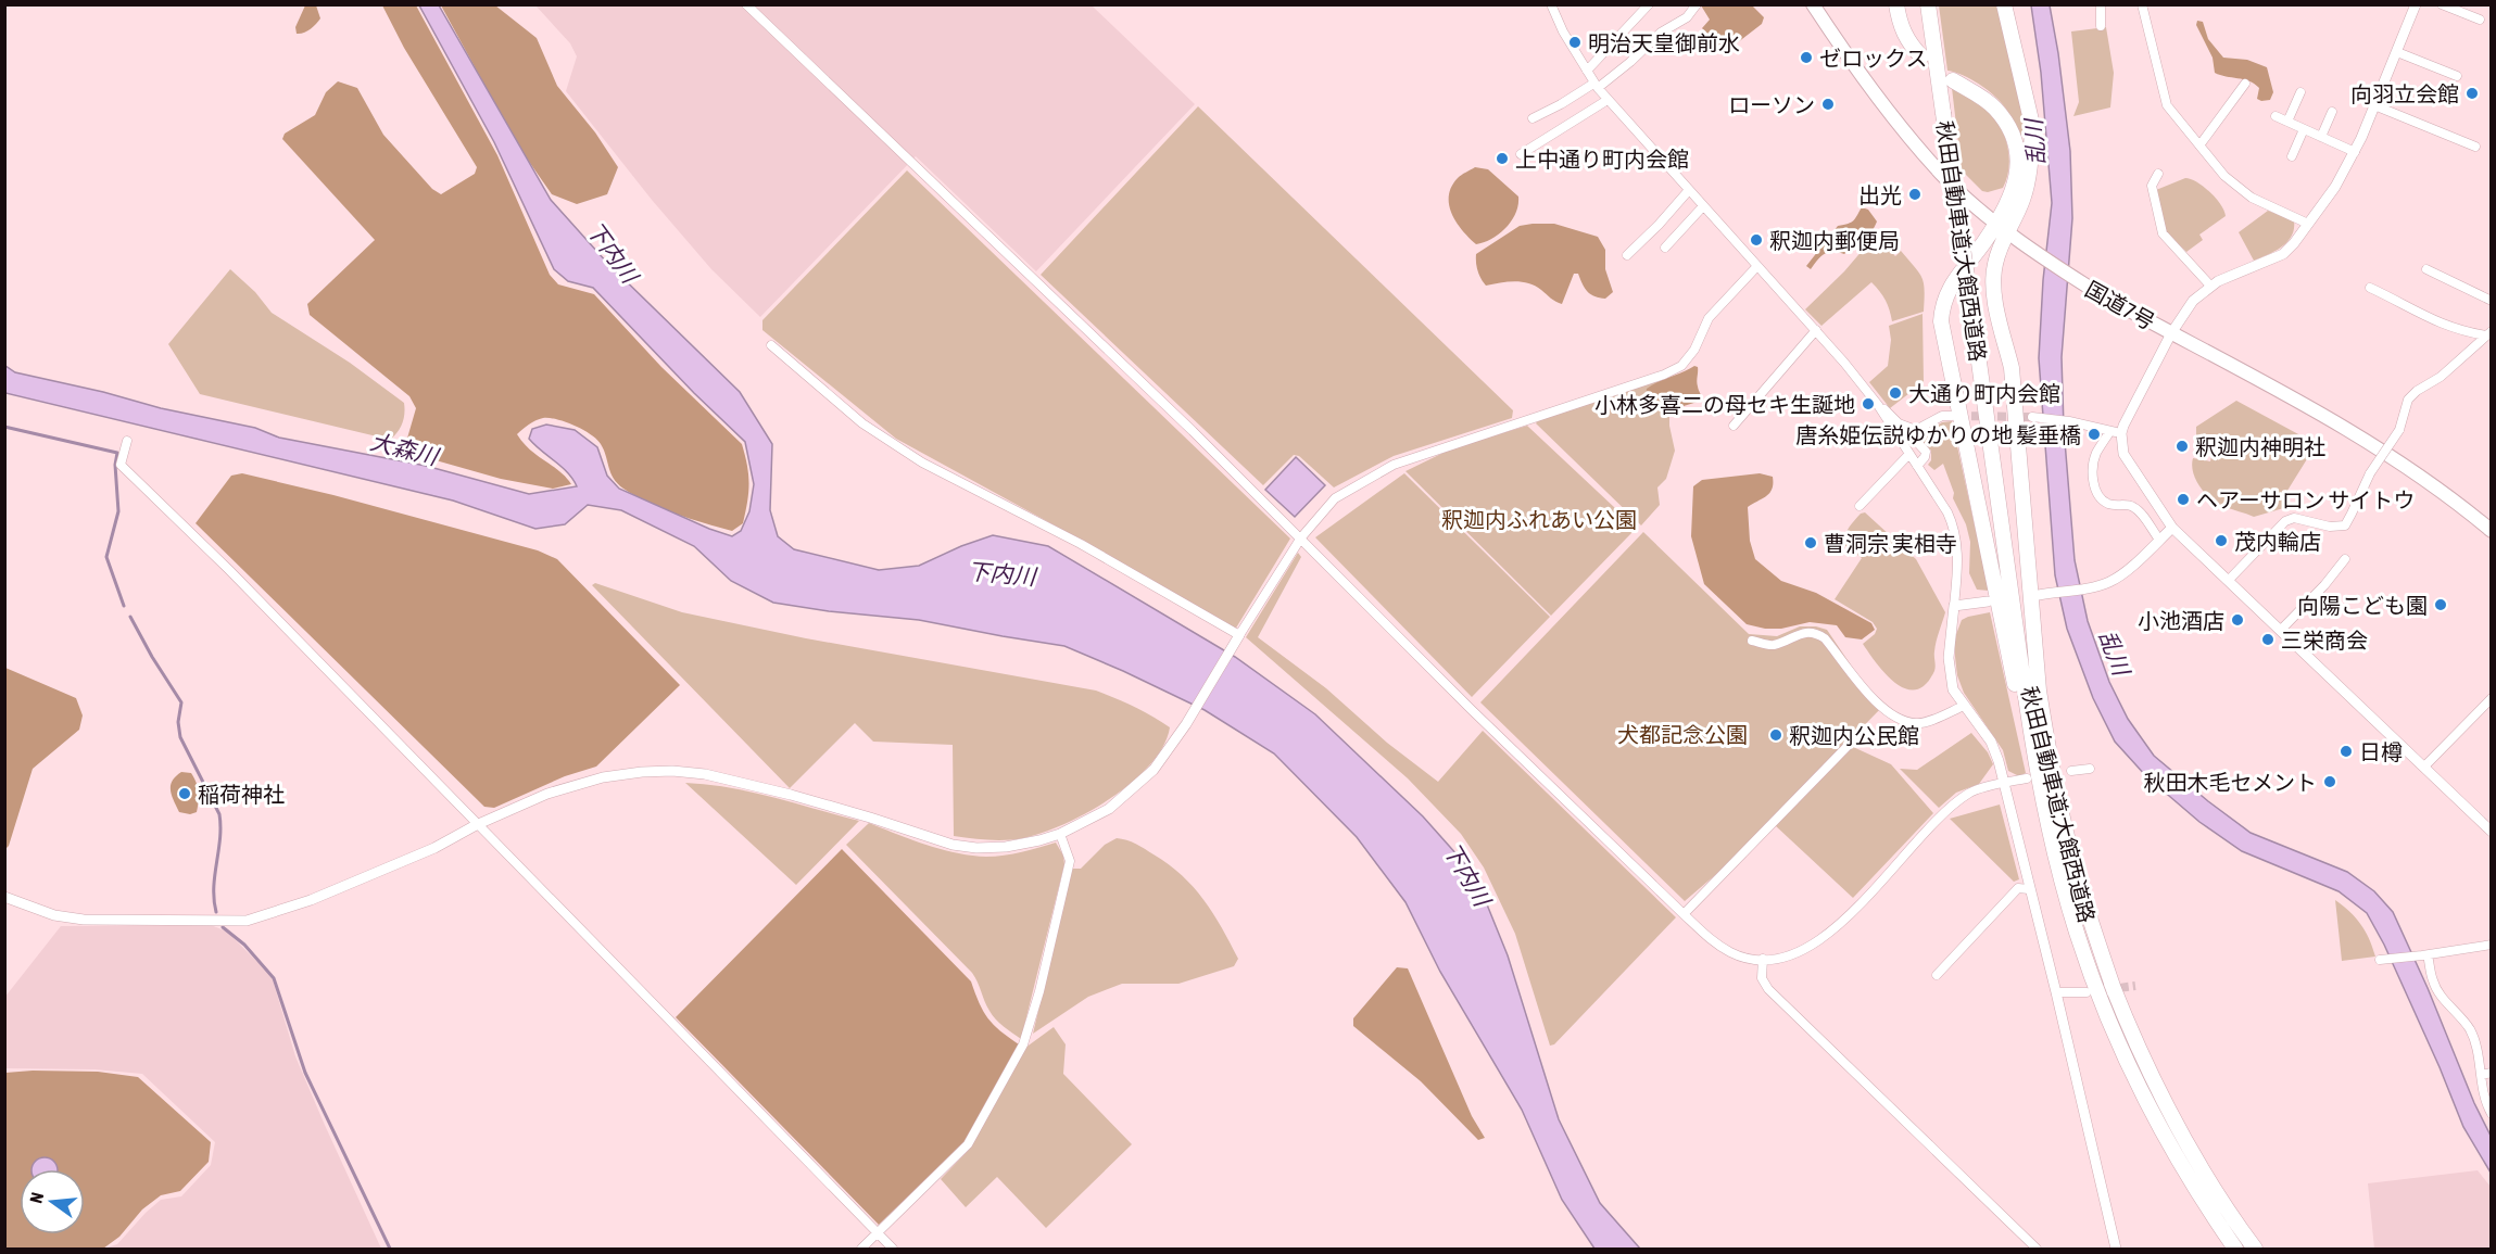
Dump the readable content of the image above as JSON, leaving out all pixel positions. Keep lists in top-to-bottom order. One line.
{"streets":{"highway":["秋田自動車道;大館西道路","国道7号"]},"water":["乱川","下内川","大森川"],"parks":["釈迦内ふれあい公園","犬都記念公園"],"places":["明治天皇御前水","ゼロックス","向羽立会館","ローソン","上中通り町内会館","出光","釈迦内郵便局","大通り町内会館","小林多喜二の母セキ生誕地","唐糸姫伝説ゆかりの地 髪垂橋","釈迦内神明社","ヘアーサロン サイトウ","茂内輪店","曹洞宗 実相寺","向陽こども園","小池酒店","三栄商会","釈迦内公民館","日樽","秋田木毛セメント","稲荷神社"],"north":"left"}
